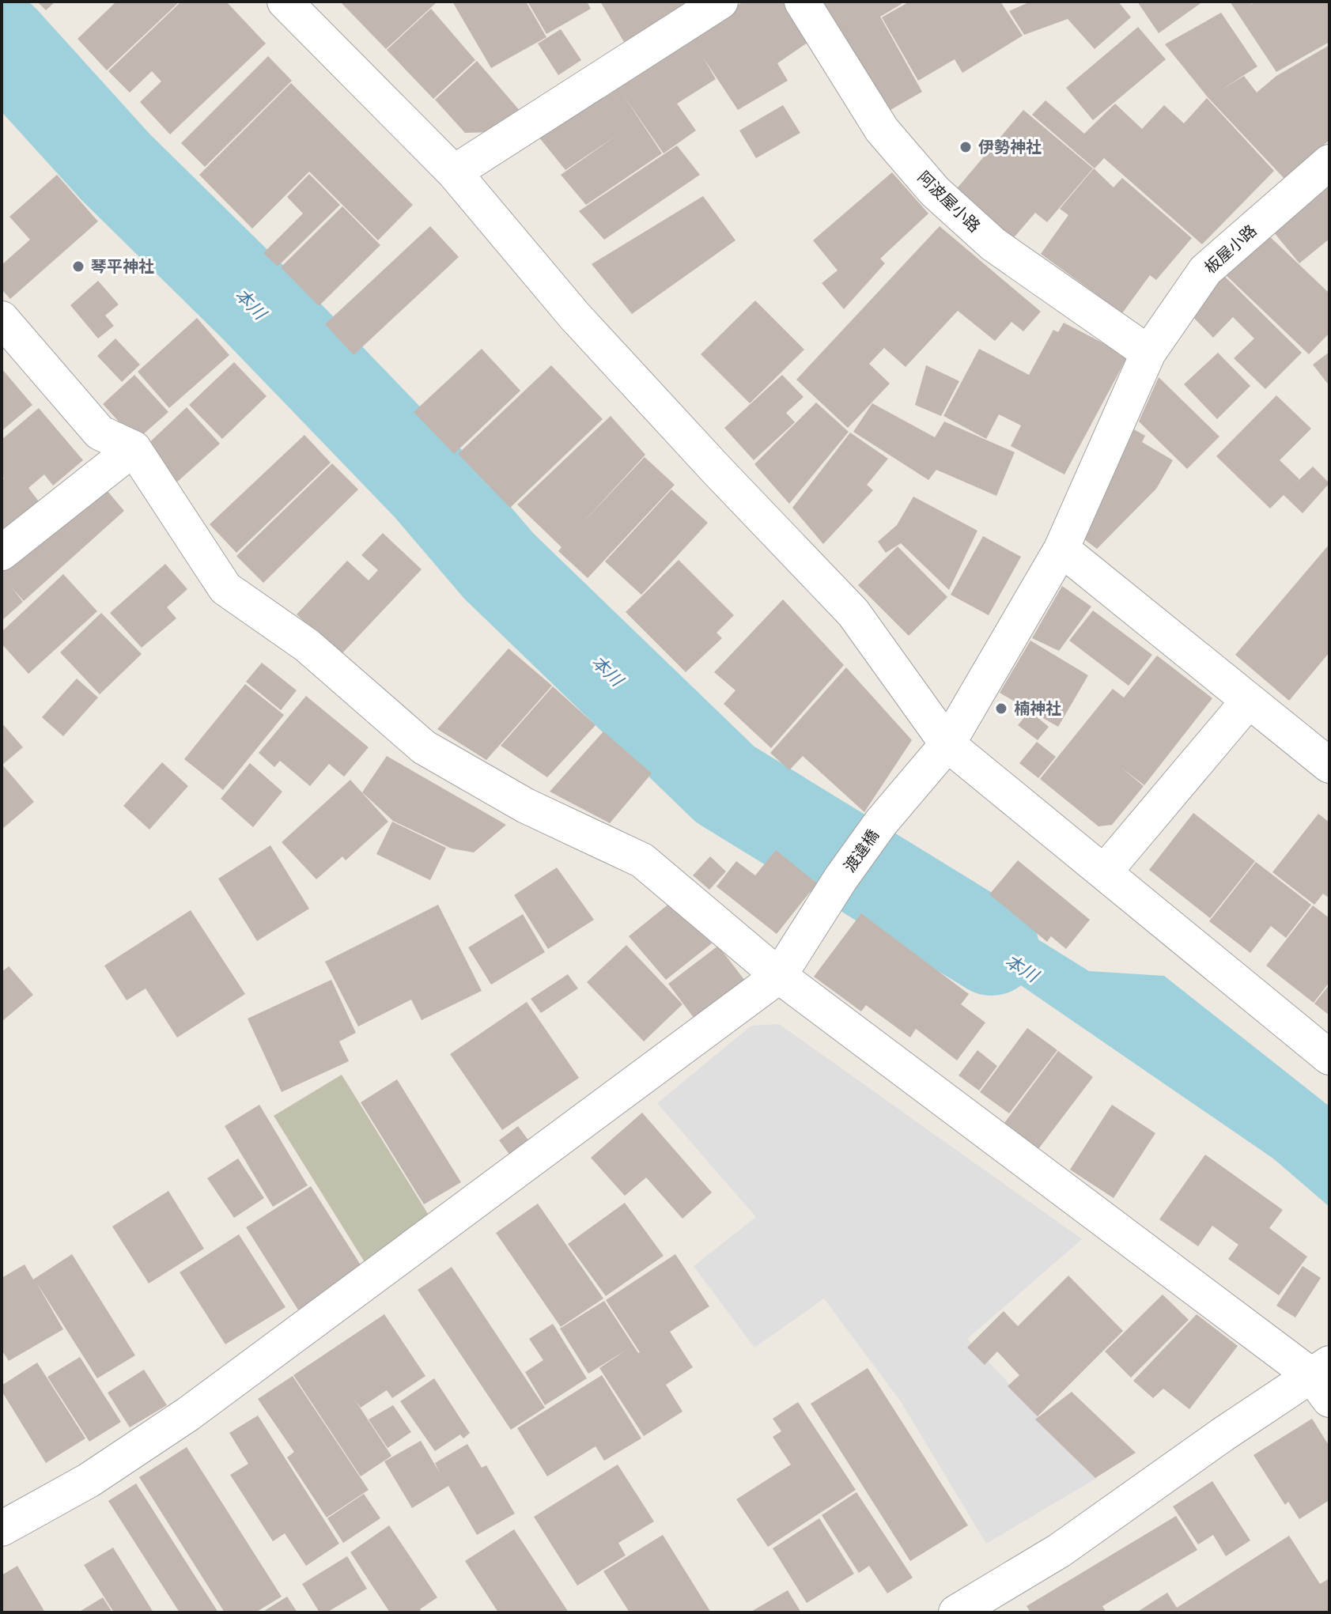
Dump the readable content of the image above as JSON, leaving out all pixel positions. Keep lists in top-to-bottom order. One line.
{"streets":{"street":["阿波屋小路","板屋小路","渡違橋"]},"crossings":[["阿波屋小路","板屋小路"],["板屋小路","渡違橋"]],"water":["本川"],"places":["伊勢神社","琴平神社","楠神社"]}
